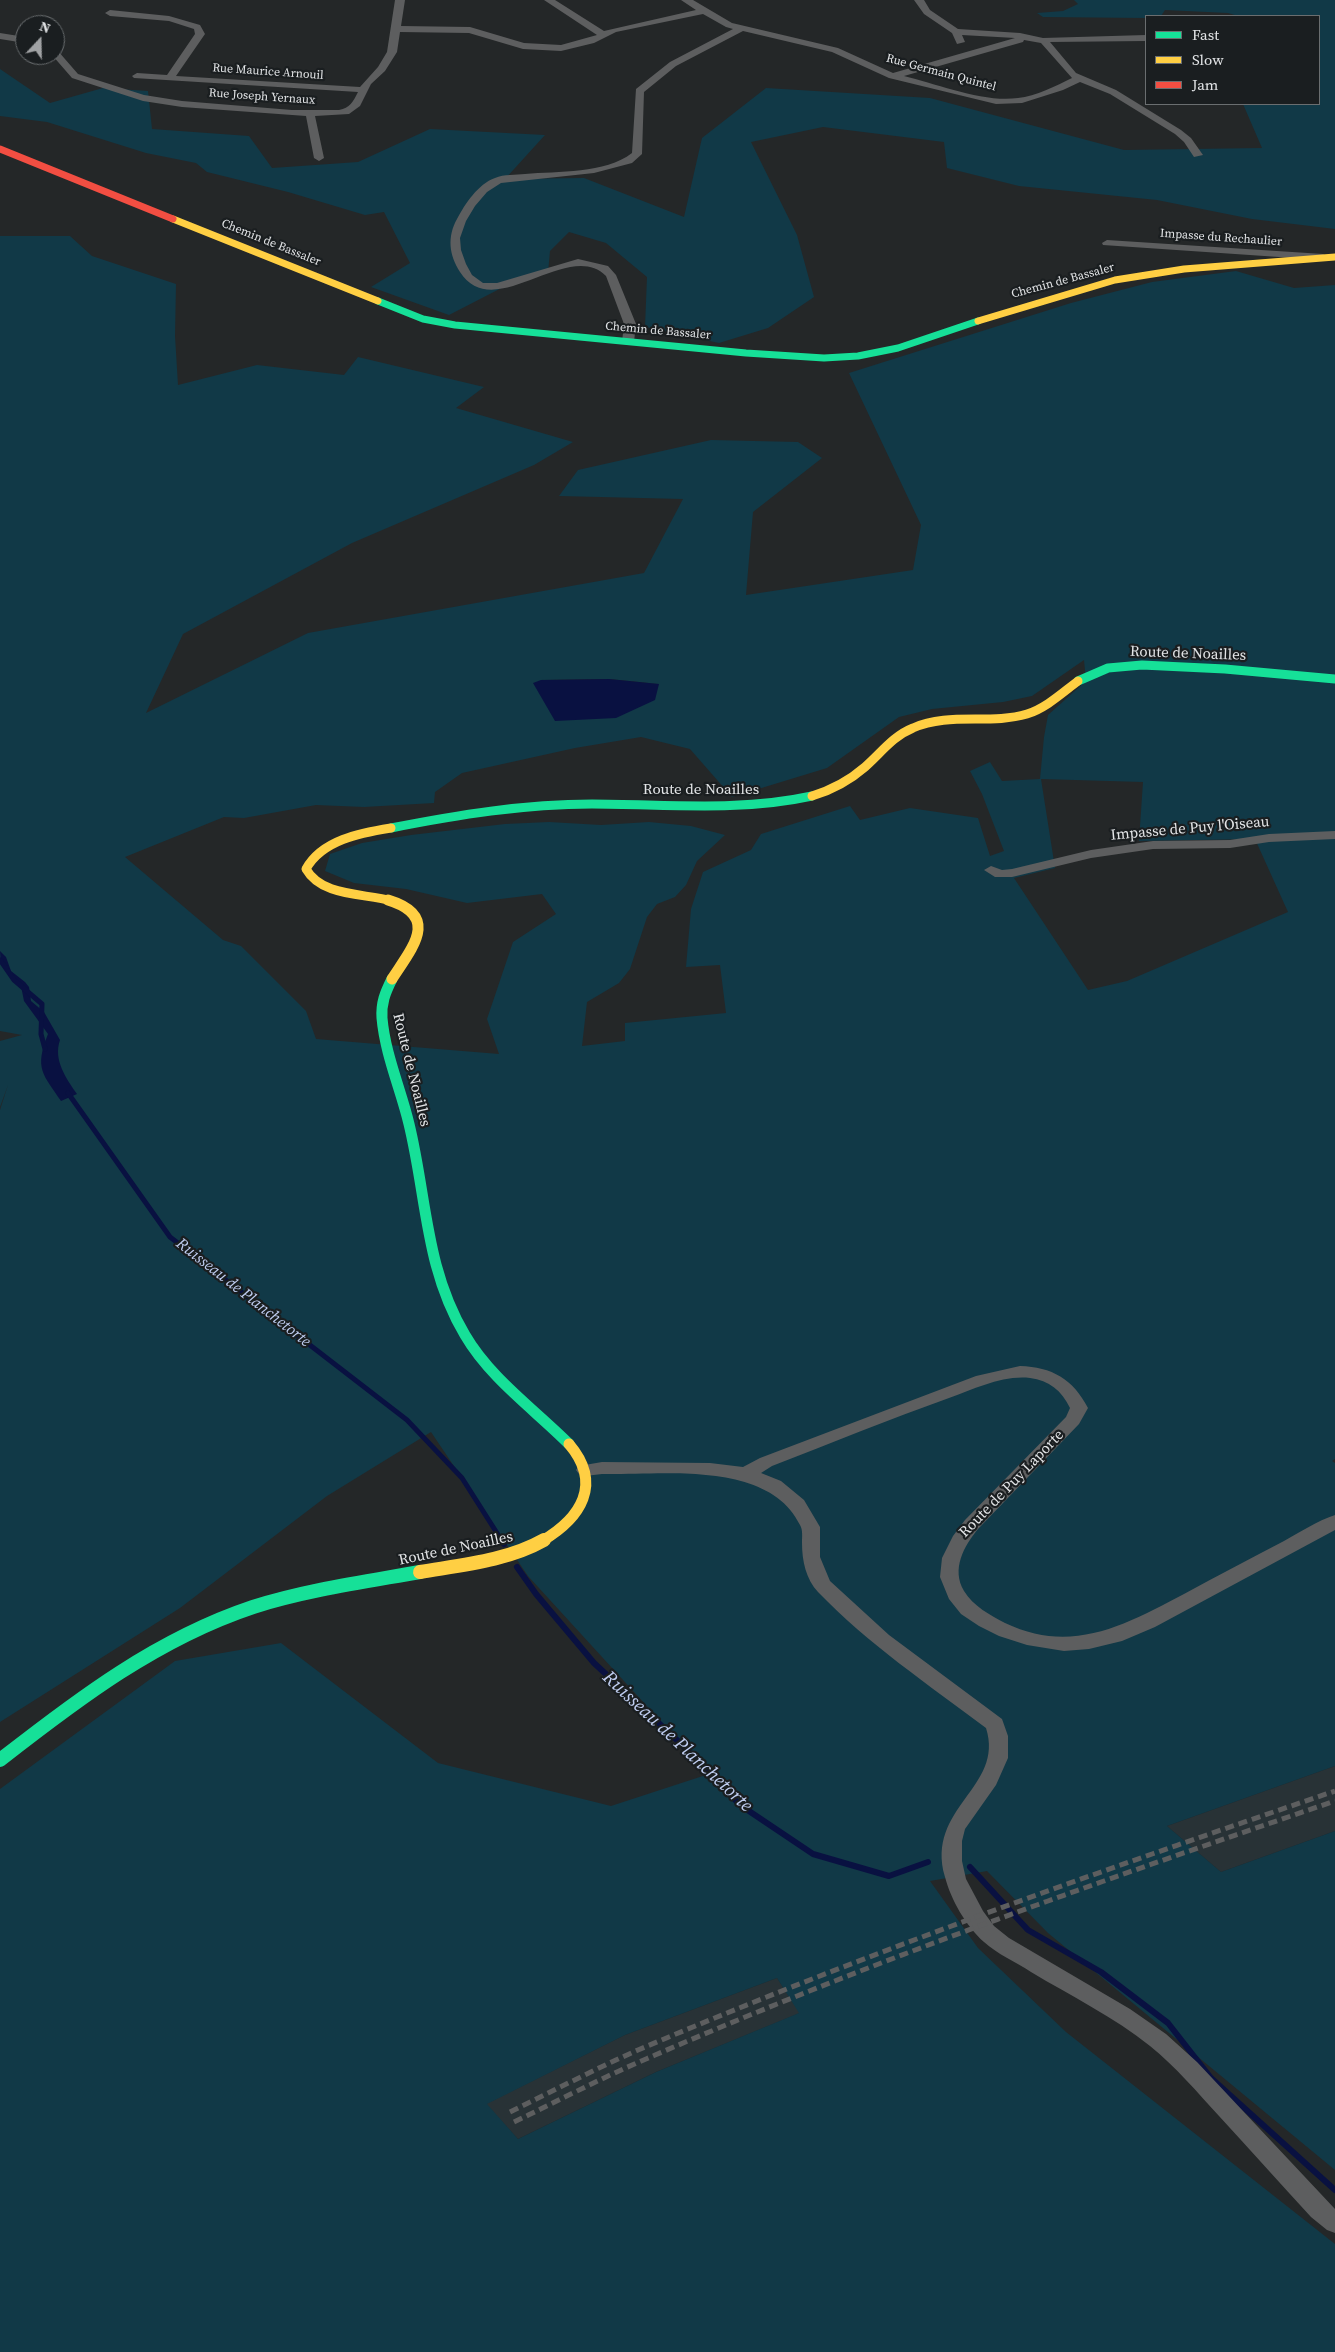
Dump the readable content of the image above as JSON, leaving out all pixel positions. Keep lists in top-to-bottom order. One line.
{"streets":{"main road":["Chemin de Bassaler","Route de Noailles"],"street":["Rue Maurice Arnouil","Rue Germain Quintel","Rue Joseph Yernaux","Impasse du Rechaulier","Impasse de Puy l'Oiseau","Route de Puy Laporte"]},"crossings":[["Rue Maurice Arnouil","Rue Joseph Yernaux"],["Impasse du Rechaulier","Chemin de Bassaler"]],"water":["Ruisseau de Planchetorte"],"legend":["Fast","Slow","Jam"],"north":"top"}
